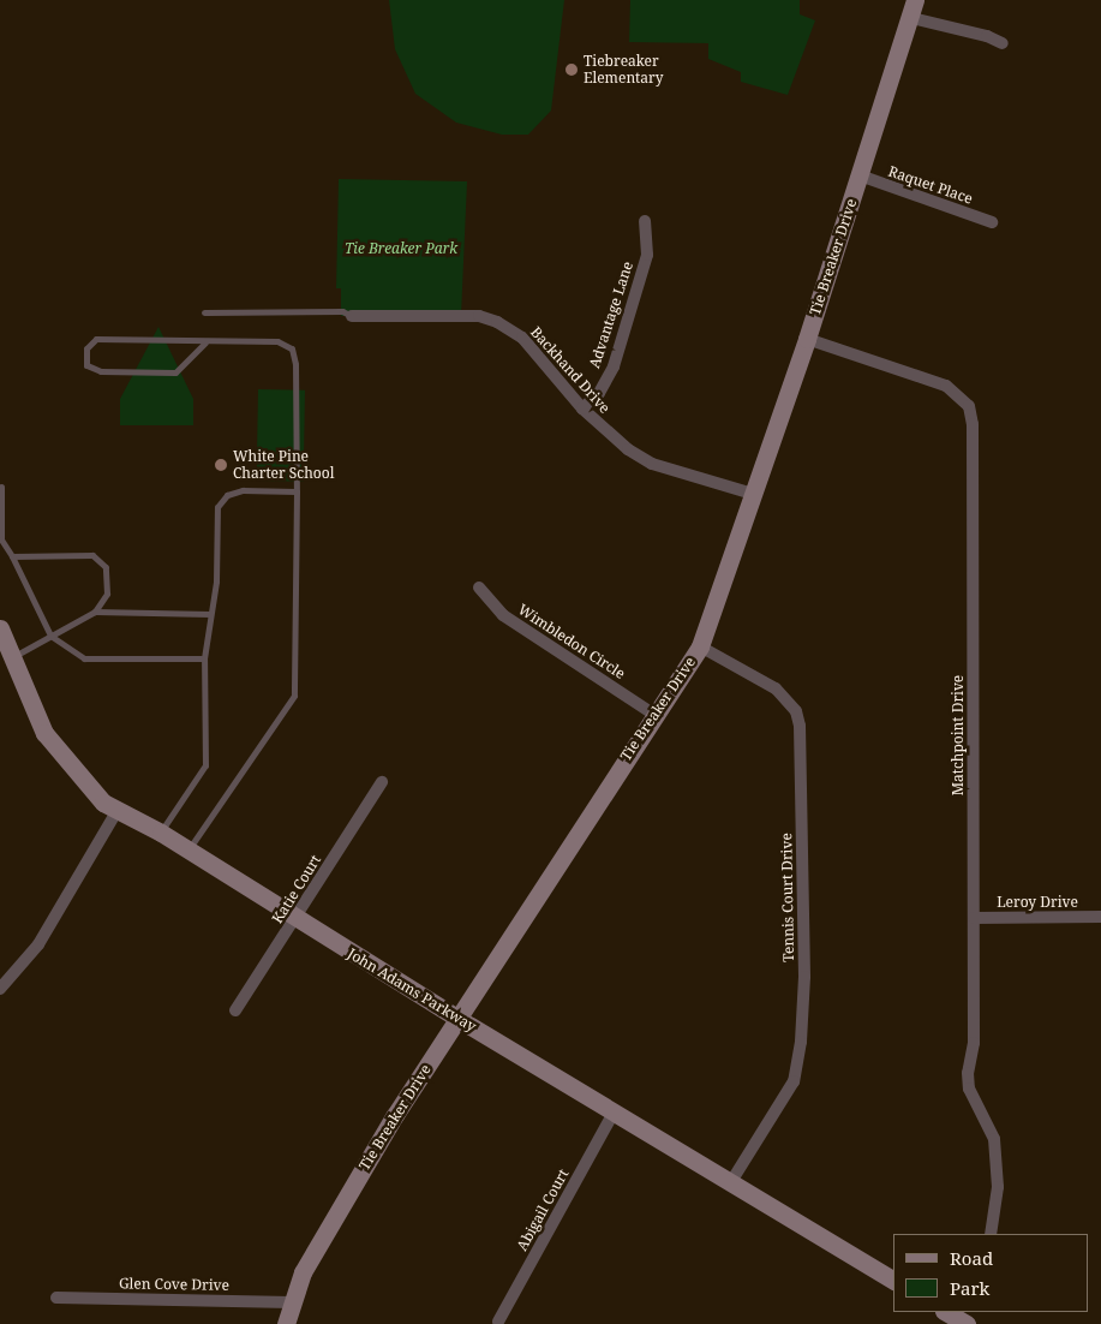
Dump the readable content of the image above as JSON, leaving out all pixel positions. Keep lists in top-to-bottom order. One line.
{"streets":{"street":["Raquet Place","Tie Breaker Drive","Advantage Lane","Backhand Drive","Wimbledon Circle","Matchpoint Drive","Katie Court","Tennis Court Drive","Leroy Drive","John Adams Parkway","Abigail Court","Glen Cove Drive"]},"crossings":[["Raquet Place","Tie Breaker Drive"],["Tie Breaker Drive","Backhand Drive"],["Tie Breaker Drive","Wimbledon Circle"],["Tie Breaker Drive","Matchpoint Drive"],["Tie Breaker Drive","Tennis Court Drive"],["Tie Breaker Drive","John Adams Parkway"],["Tie Breaker Drive","Glen Cove Drive"],["Advantage Lane","Backhand Drive"],["Matchpoint Drive","Leroy Drive"],["Katie Court","John Adams Parkway"],["Tennis Court Drive","John Adams Parkway"],["John Adams Parkway","Abigail Court"]],"parks":["Tie Breaker Park"],"places":["Tiebreaker Elementary","White Pine Charter School"],"legend":["Road","Park"]}
